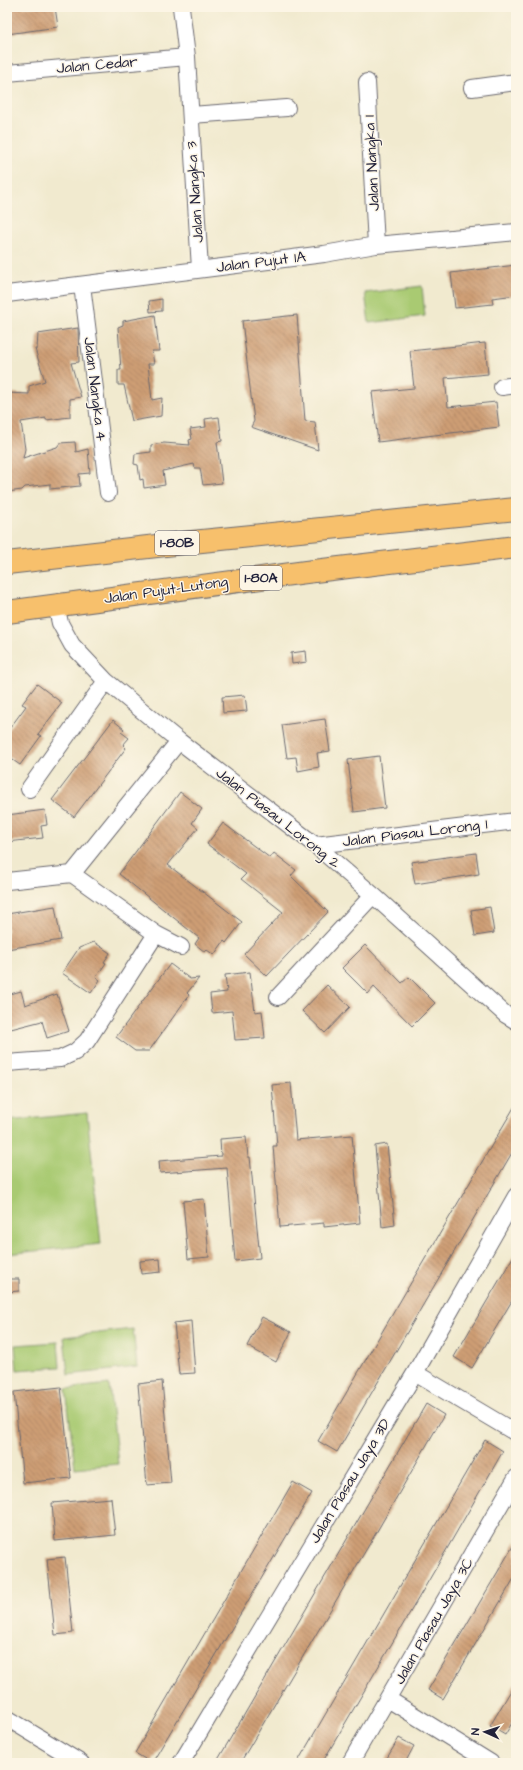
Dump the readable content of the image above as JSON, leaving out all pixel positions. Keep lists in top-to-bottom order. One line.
{"streets":{"highway":["1-80B","1-80A","Jalan Pujut-Lutong"],"street":["Jalan Cedar","Jalan Nangka 1","Jalan Nangka 3","Jalan Pujut 1A","Jalan Nangka 4","Jalan Piasau Lorong 2","Jalan Piasau Lorong 1","Jalan Piasau Jaya 3D","Jalan Piasau Jaya 3C"]},"crossings":[["Jalan Cedar","Jalan Nangka 3"],["Jalan Nangka 1","Jalan Pujut 1A"],["Jalan Nangka 3","Jalan Pujut 1A"],["Jalan Pujut 1A","Jalan Nangka 4"],["Jalan Pujut-Lutong","Jalan Piasau Lorong 2"],["Jalan Piasau Lorong 2","Jalan Piasau Lorong 1"]],"north":"left"}
